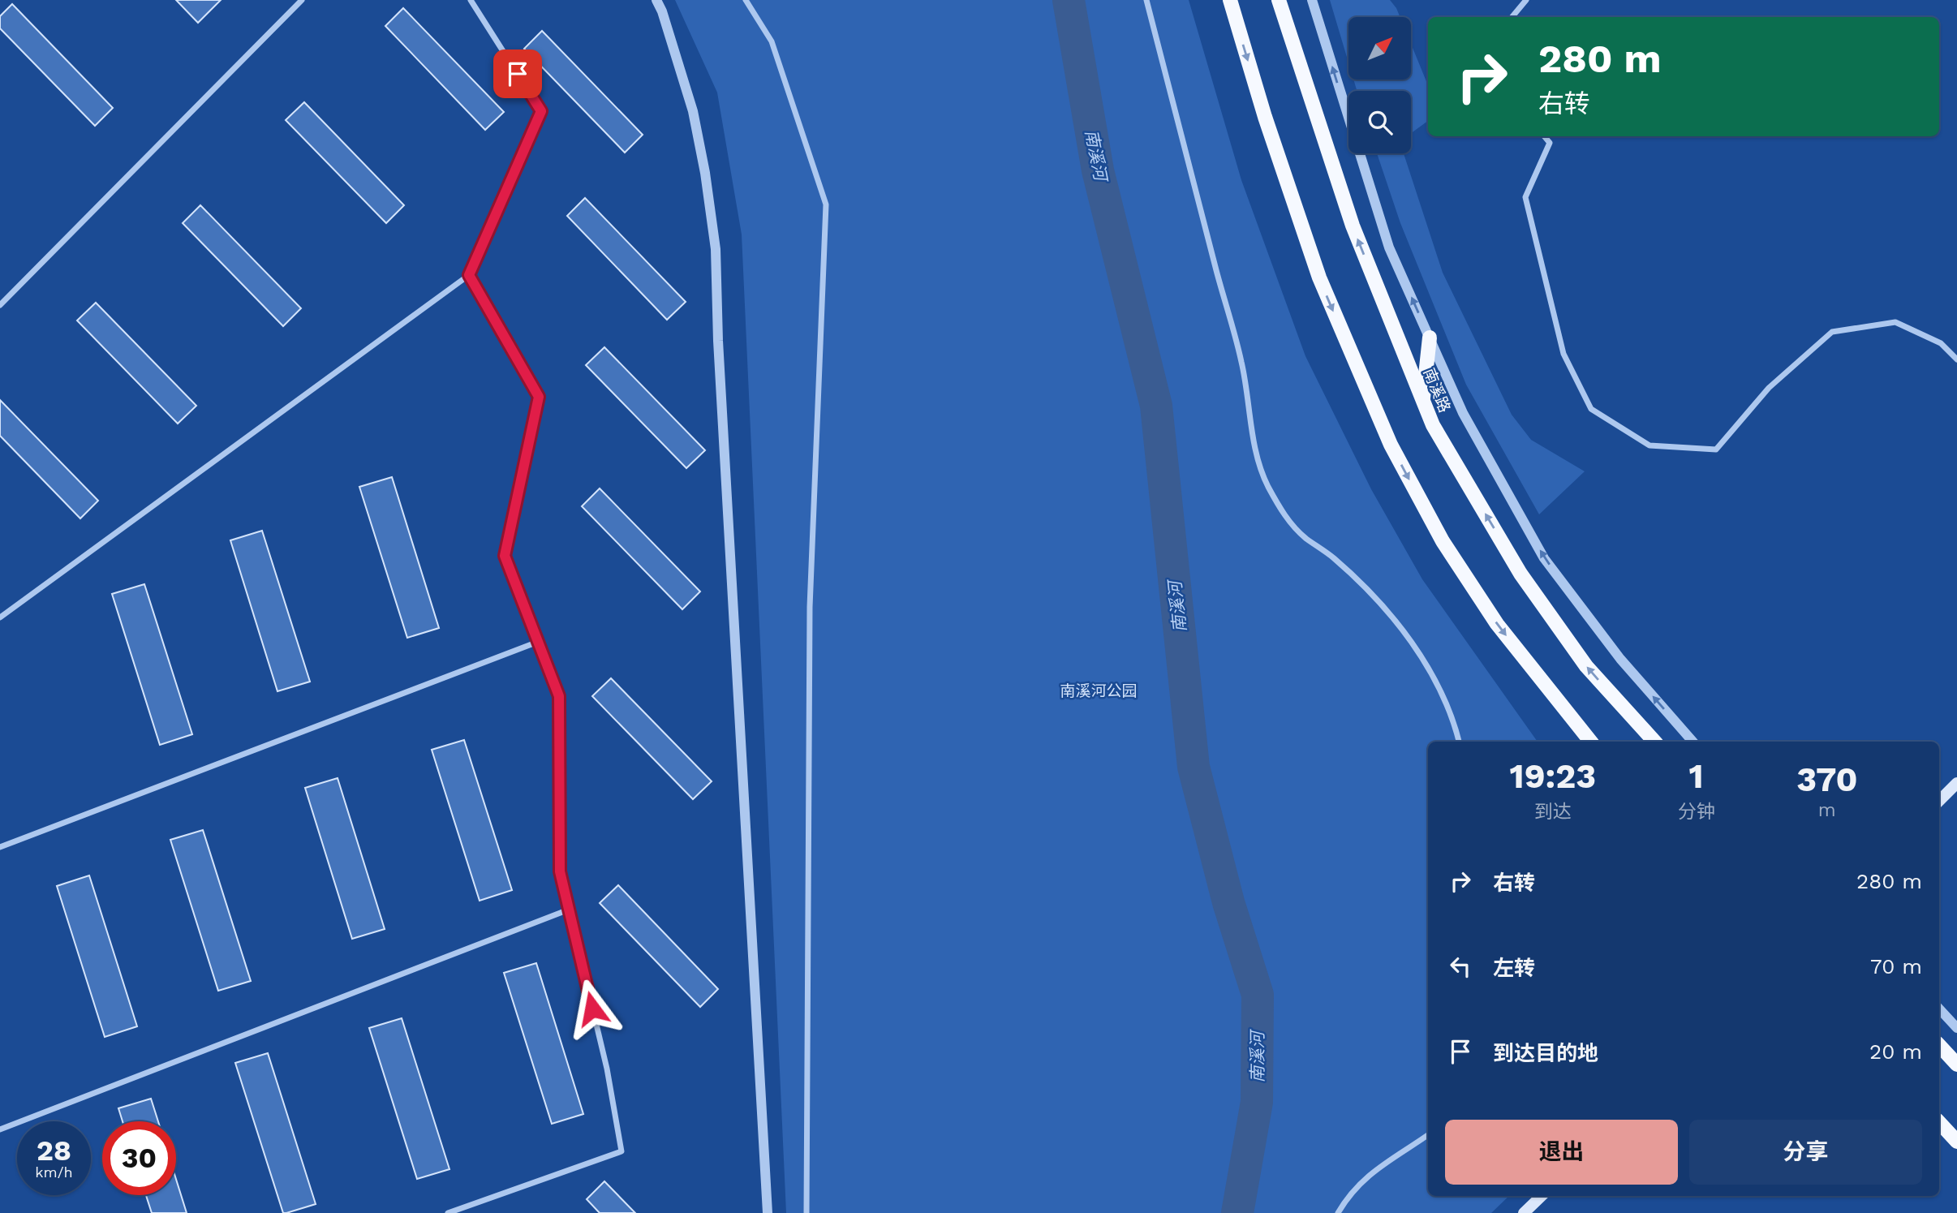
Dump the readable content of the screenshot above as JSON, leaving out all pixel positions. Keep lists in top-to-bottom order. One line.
{"streets":{"main road":["南溪路"]},"water":["南溪河"],"parks":["南溪河公园"],"north":"top right","page":{"turn":["280 m","右转"],"eta":["19:23","到达","1","分钟","370","m"],"list":[{"name":"右转","value":"280 m"},{"name":"左转","value":"70 m"},{"name":"到达目的地","value":"20 m"}],"buttons":["退出","分享"],"speed":"28 km/h","limit":"30"}}
